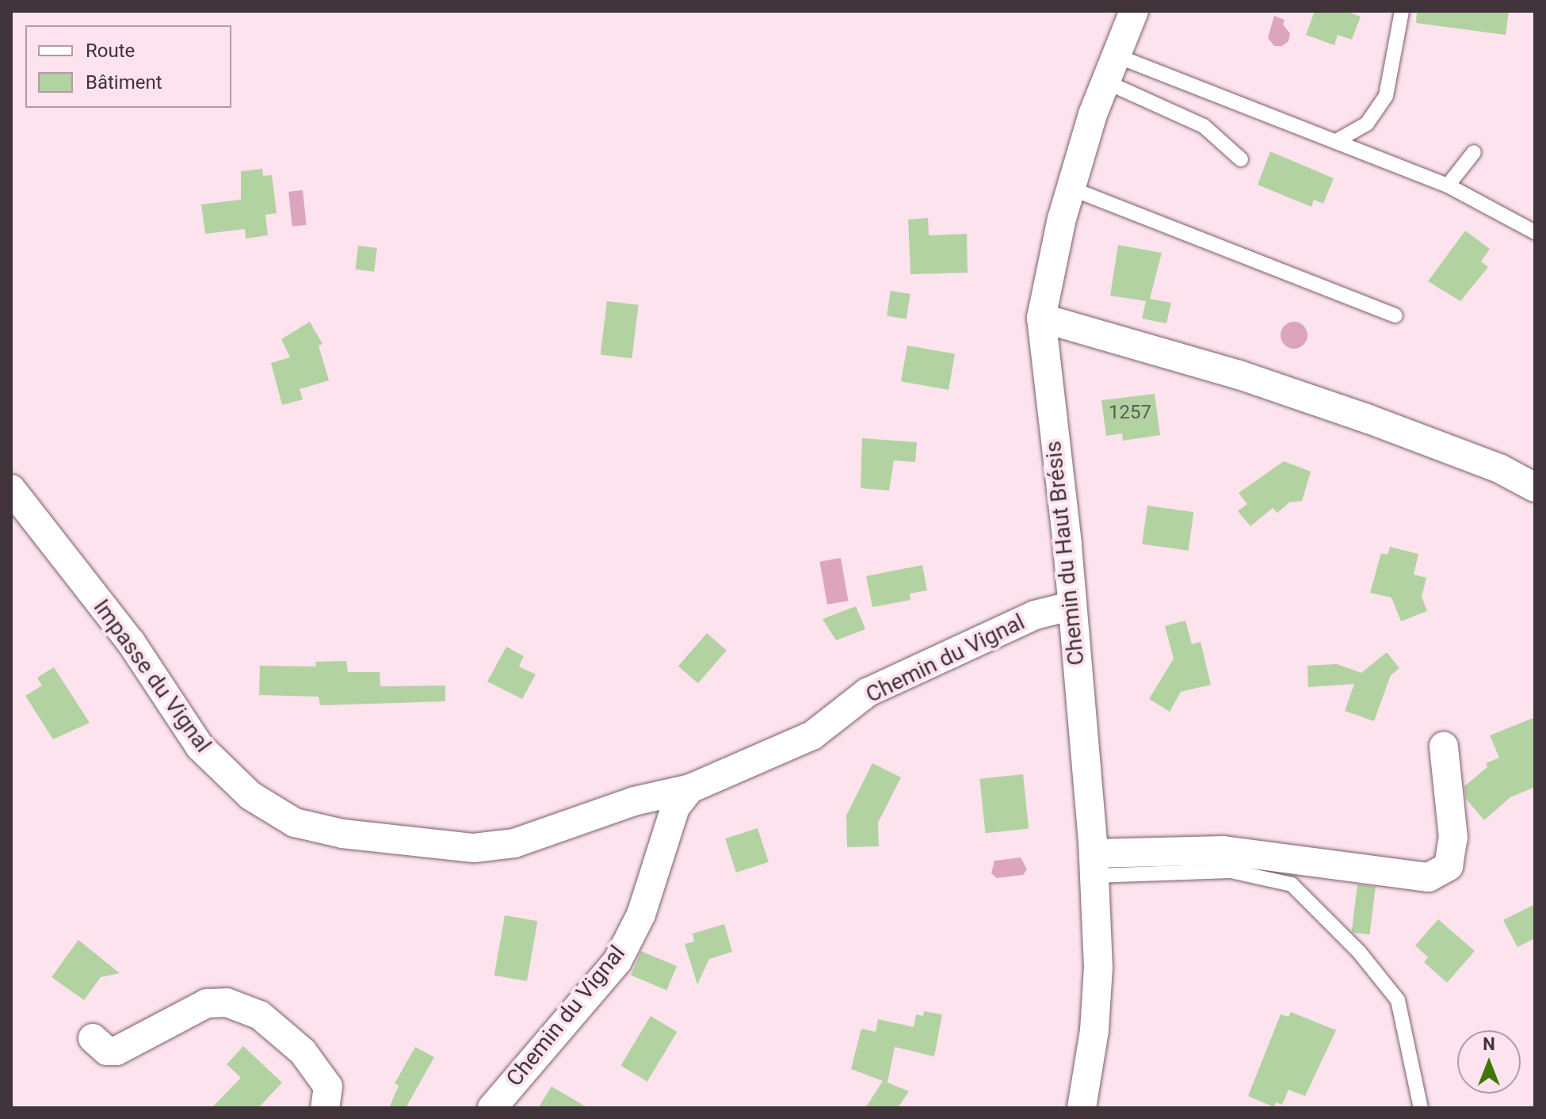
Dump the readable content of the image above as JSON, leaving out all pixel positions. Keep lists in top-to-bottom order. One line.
{"streets":{"street":["Chemin du Haut Brésis","Chemin du Vignal","Impasse du Vignal"]},"crossings":[["Chemin du Haut Brésis","Chemin du Vignal"],["Chemin du Vignal","Impasse du Vignal"]],"house_numbers":["1257"],"legend":["Route","Bâtiment"],"north":"top"}
